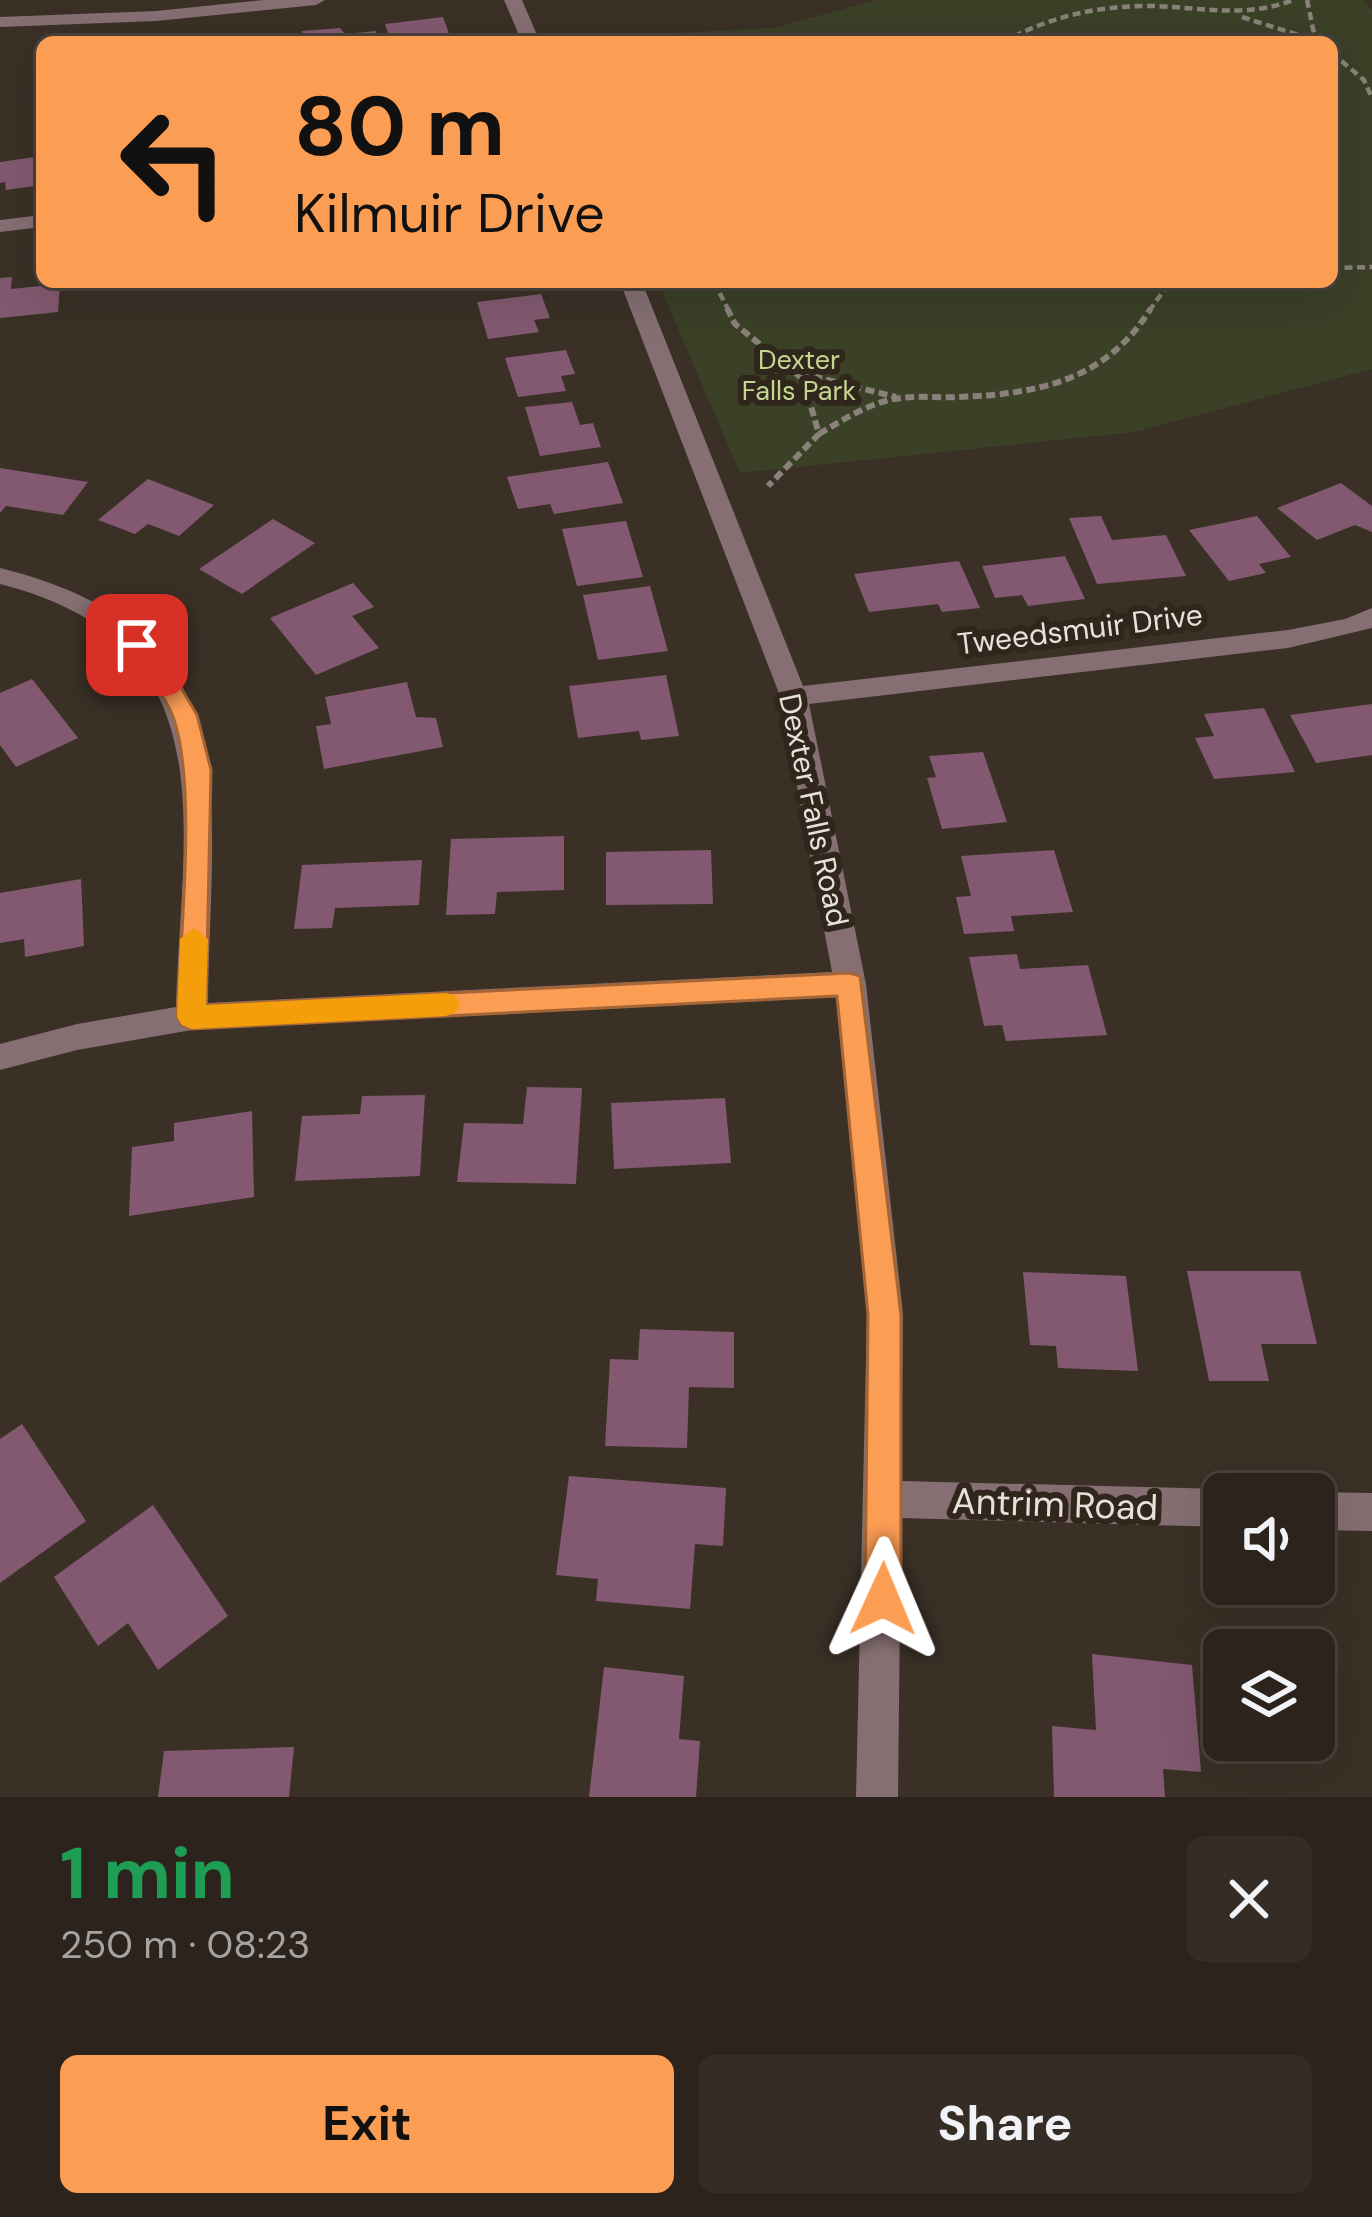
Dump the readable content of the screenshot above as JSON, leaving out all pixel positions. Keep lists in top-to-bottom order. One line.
{"streets":{"street":["Tweedsmuir Drive","Dexter Falls Road","Antrim Road"]},"crossings":[["Tweedsmuir Drive","Dexter Falls Road"],["Dexter Falls Road","Antrim Road"]],"parks":["Dexter Falls Park"],"page":{"turn":["80 m","Kilmuir Drive"],"heading":["1 min","250 m · 08:23"],"buttons":["Exit","Share"]}}
